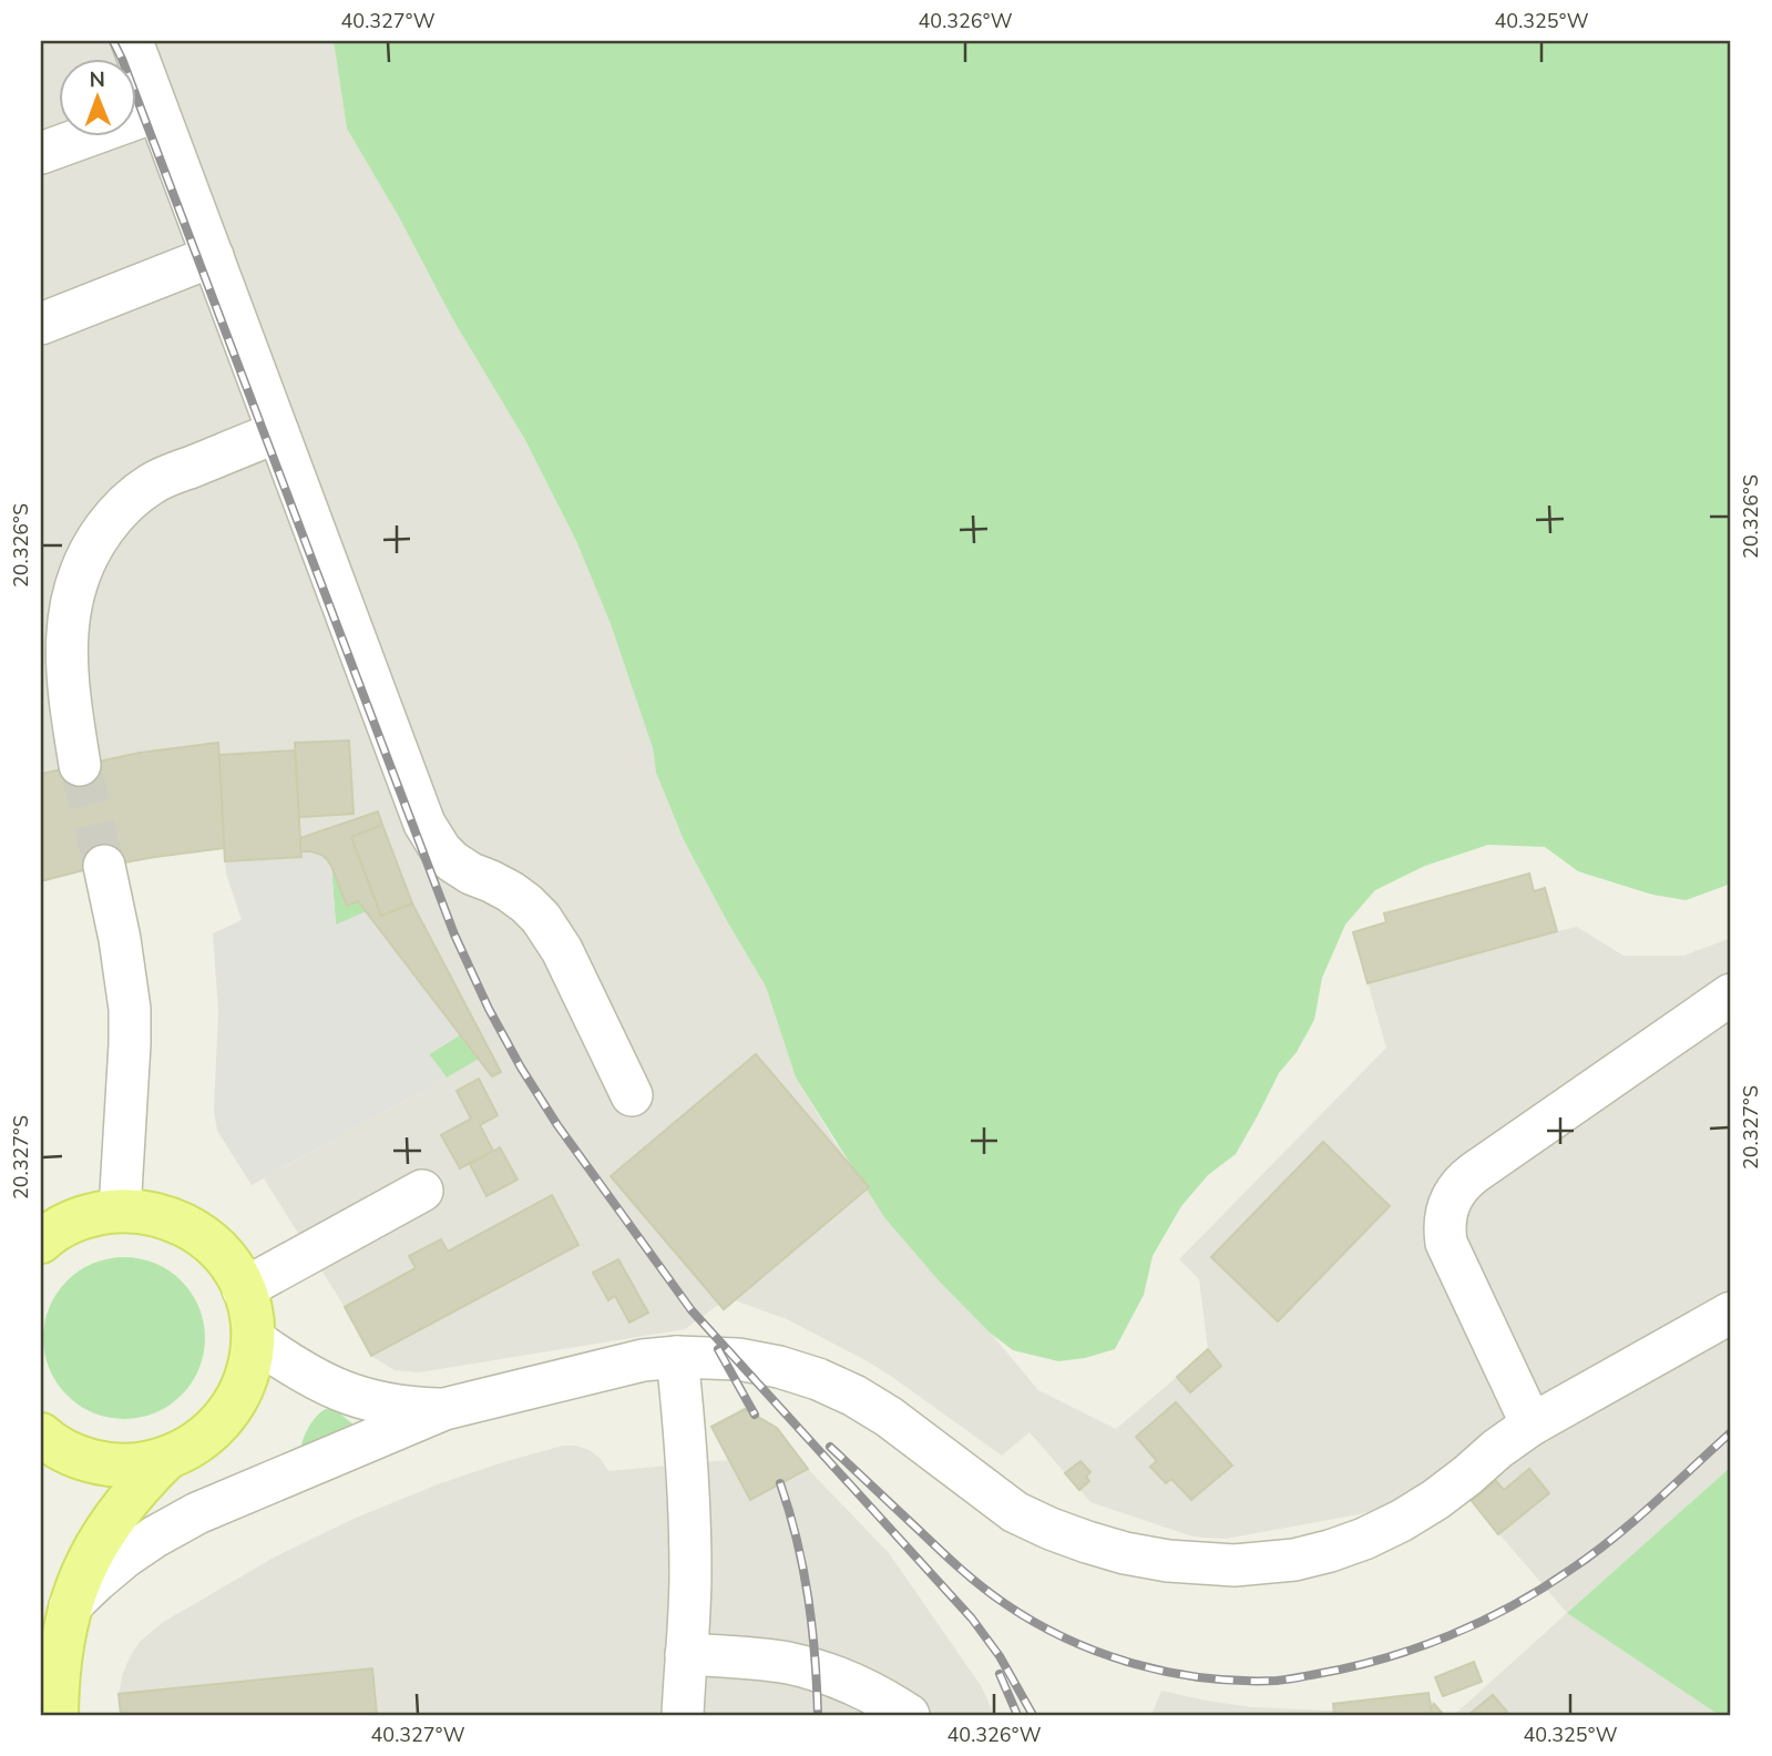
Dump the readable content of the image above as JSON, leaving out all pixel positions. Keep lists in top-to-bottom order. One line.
{"north":"top","coordinates":["40.327°W","40.326°W","40.325°W","20.326°S","20.327°S"]}
